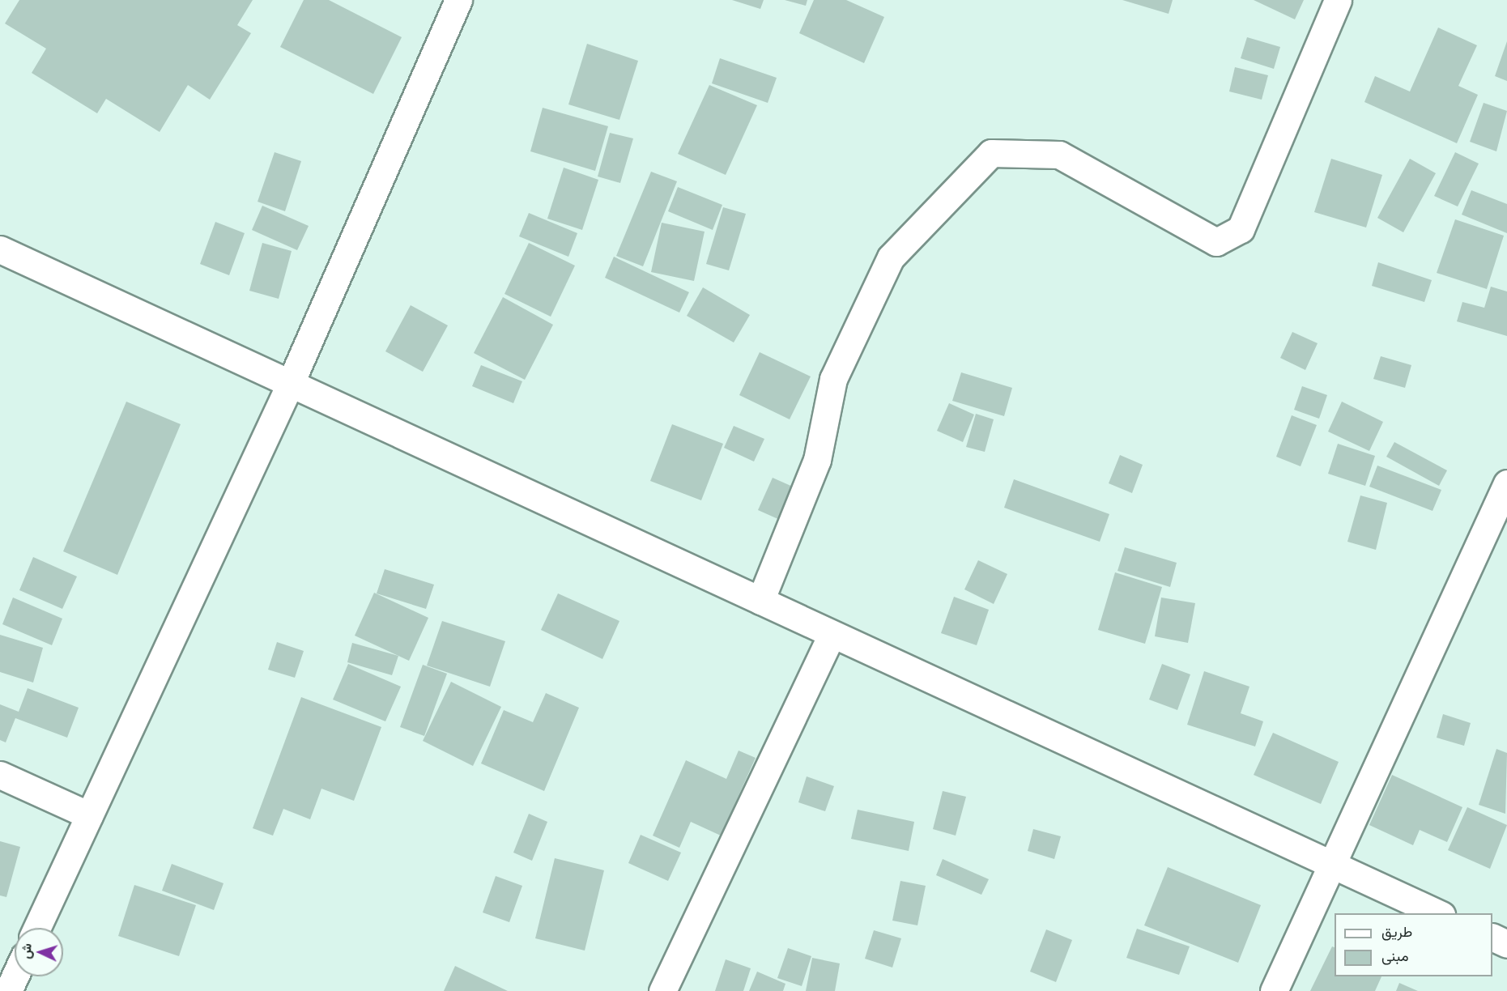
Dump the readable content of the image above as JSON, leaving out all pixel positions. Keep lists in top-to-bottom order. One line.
{"legend":["طريق","مبنى"],"north":"left"}
